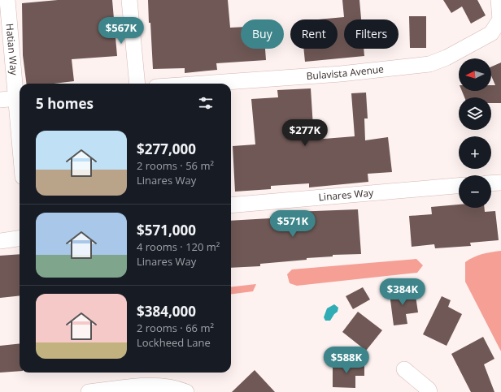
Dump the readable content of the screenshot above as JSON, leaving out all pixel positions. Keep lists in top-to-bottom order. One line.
{"streets":{"street":["Hatian Way","Bulavista Avenue","Linares Way"]},"north":"left","page":{"price":["$567K","$277K","$571K","$384K","$588K"],"chip":["Buy","Rent","Filters"],"map_buttons":["+","−"],"heading":"5 homes","list":[{"name":"$277,000","note":"2 rooms · 56 m² · Linares Way"},{"name":"$571,000","note":"4 rooms · 120 m² · Linares Way"},{"name":"$384,000","note":"2 rooms · 66 m² · Lockheed Lane"}]}}
